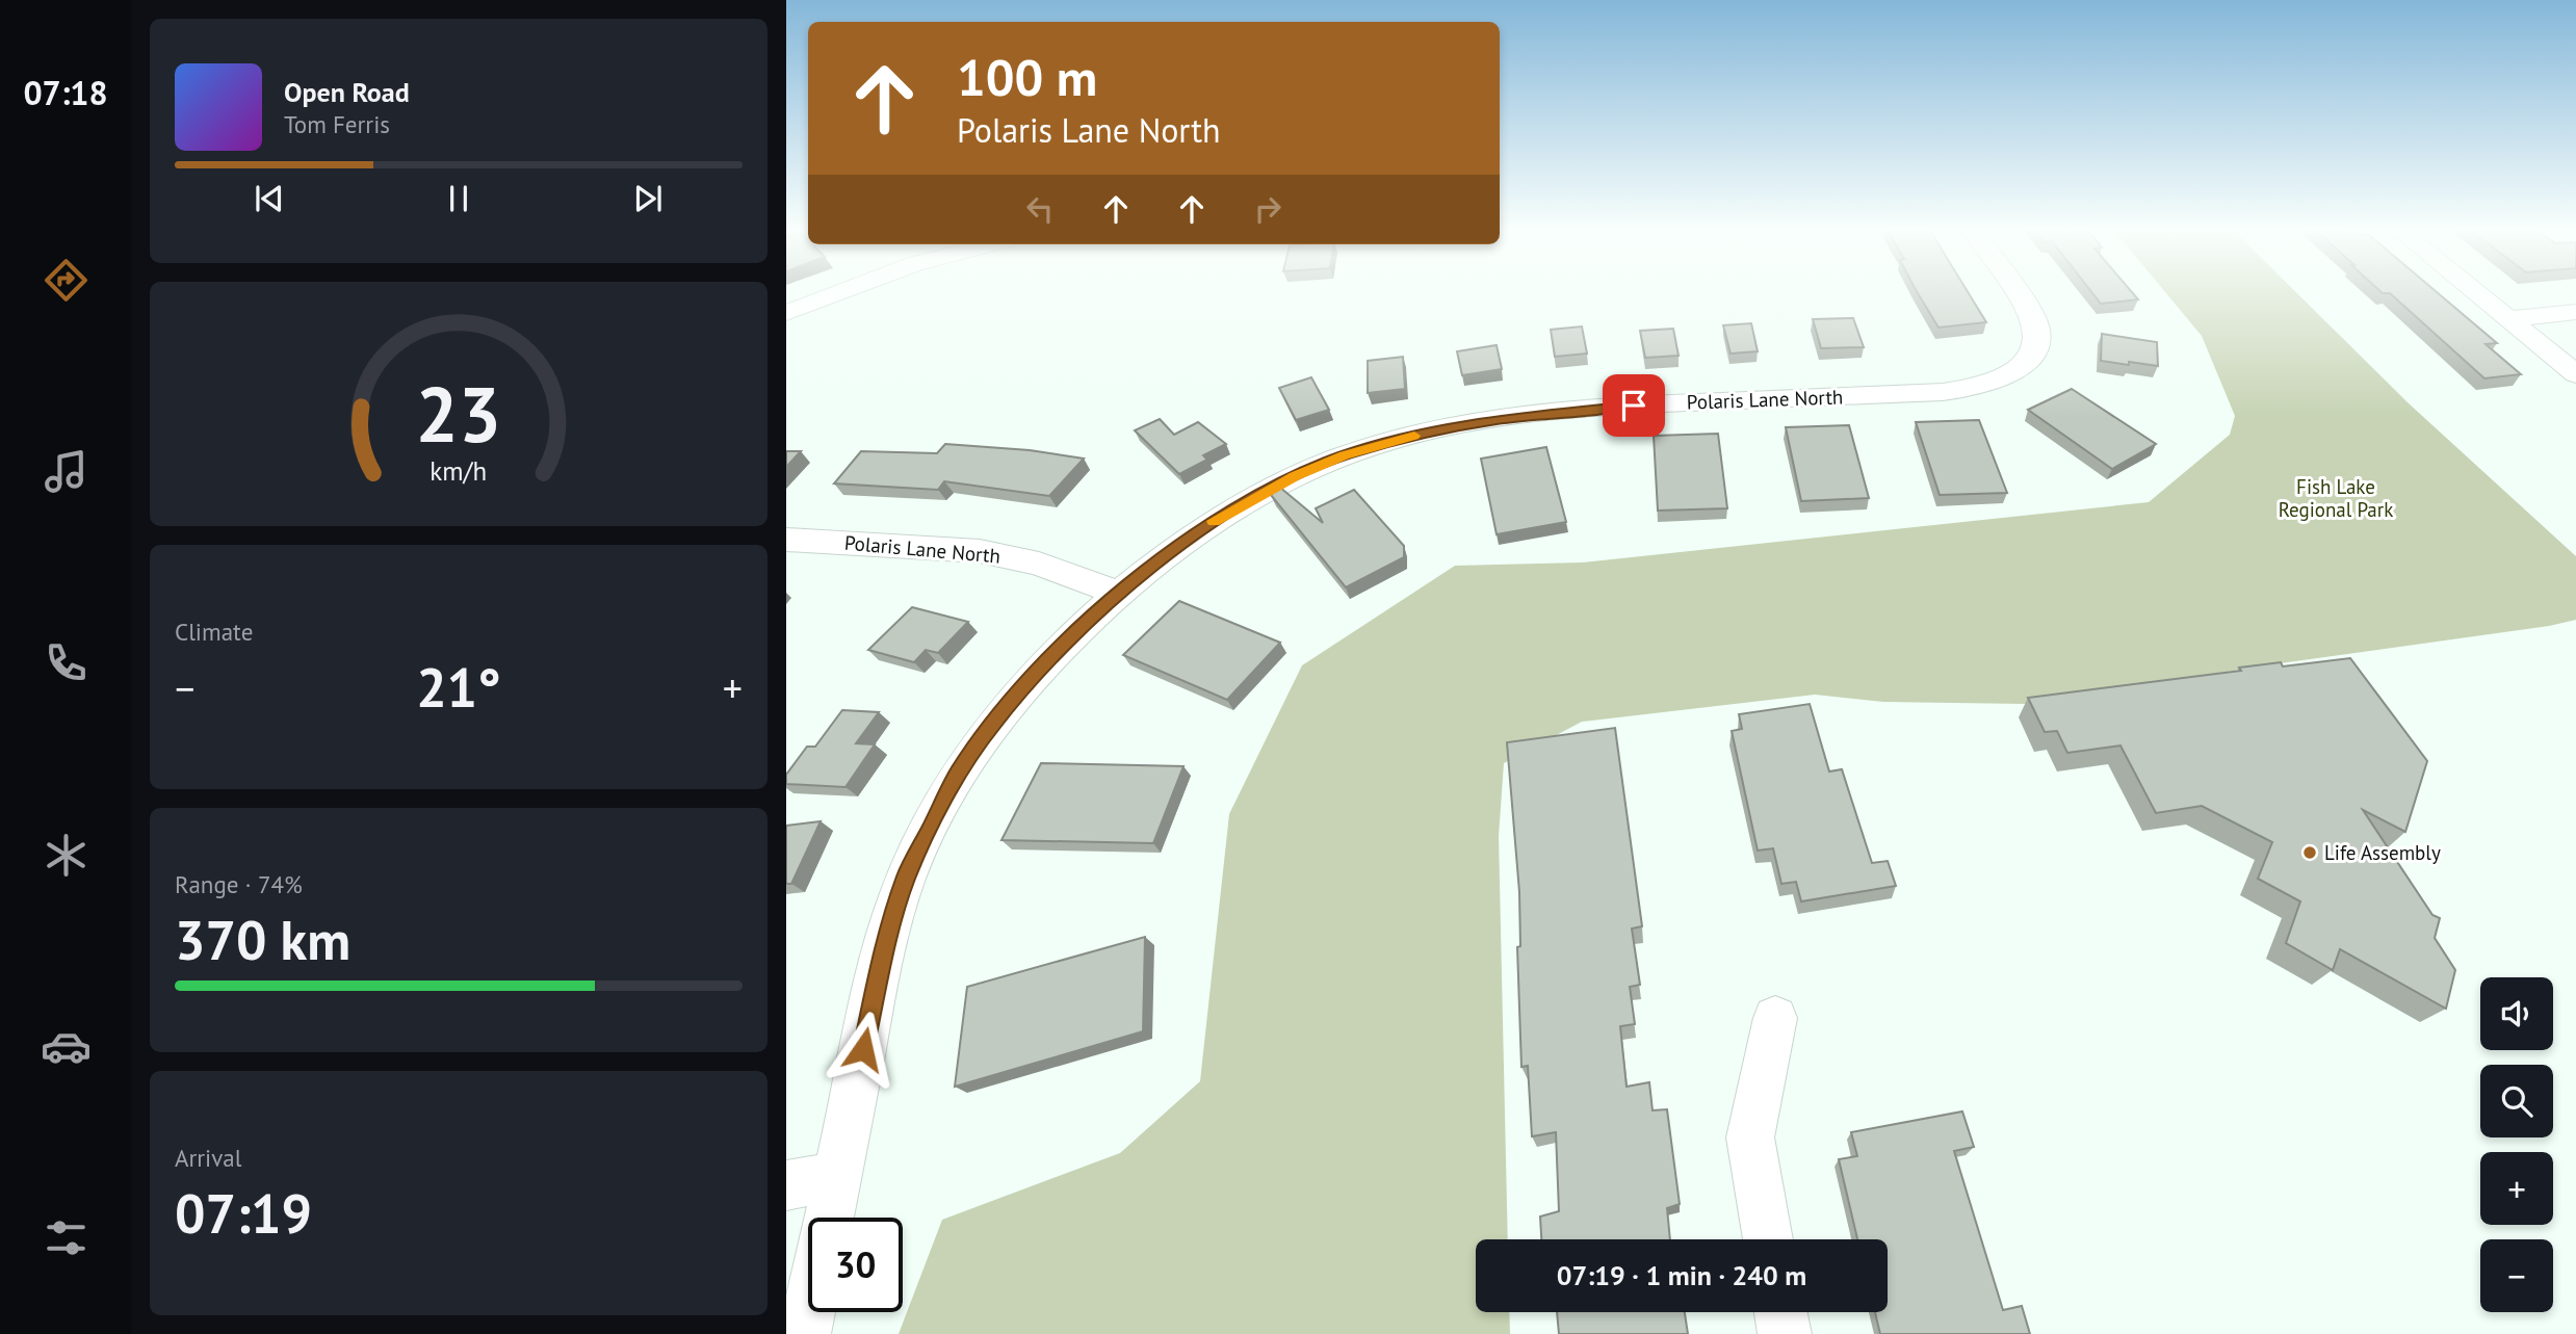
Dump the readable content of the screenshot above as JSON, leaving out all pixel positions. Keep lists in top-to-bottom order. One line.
{"streets":{"street":["Polaris Lane North"]},"parks":["Fish Lake Regional Park"],"places":["Life Assembly"],"page":{"tabs":"07:18","turn":["100 m","Polaris Lane North"],"song":["Open Road","Tom Ferris"],"tile":["Climate",["Range · 74%","370 km"],["Arrival","07:19"]],"heat":["−","21°","+"],"map_buttons":["+","−"],"limit":"30","trip":"07:19 · 1 min · 240 m","gauge":["23","km/h"]}}
